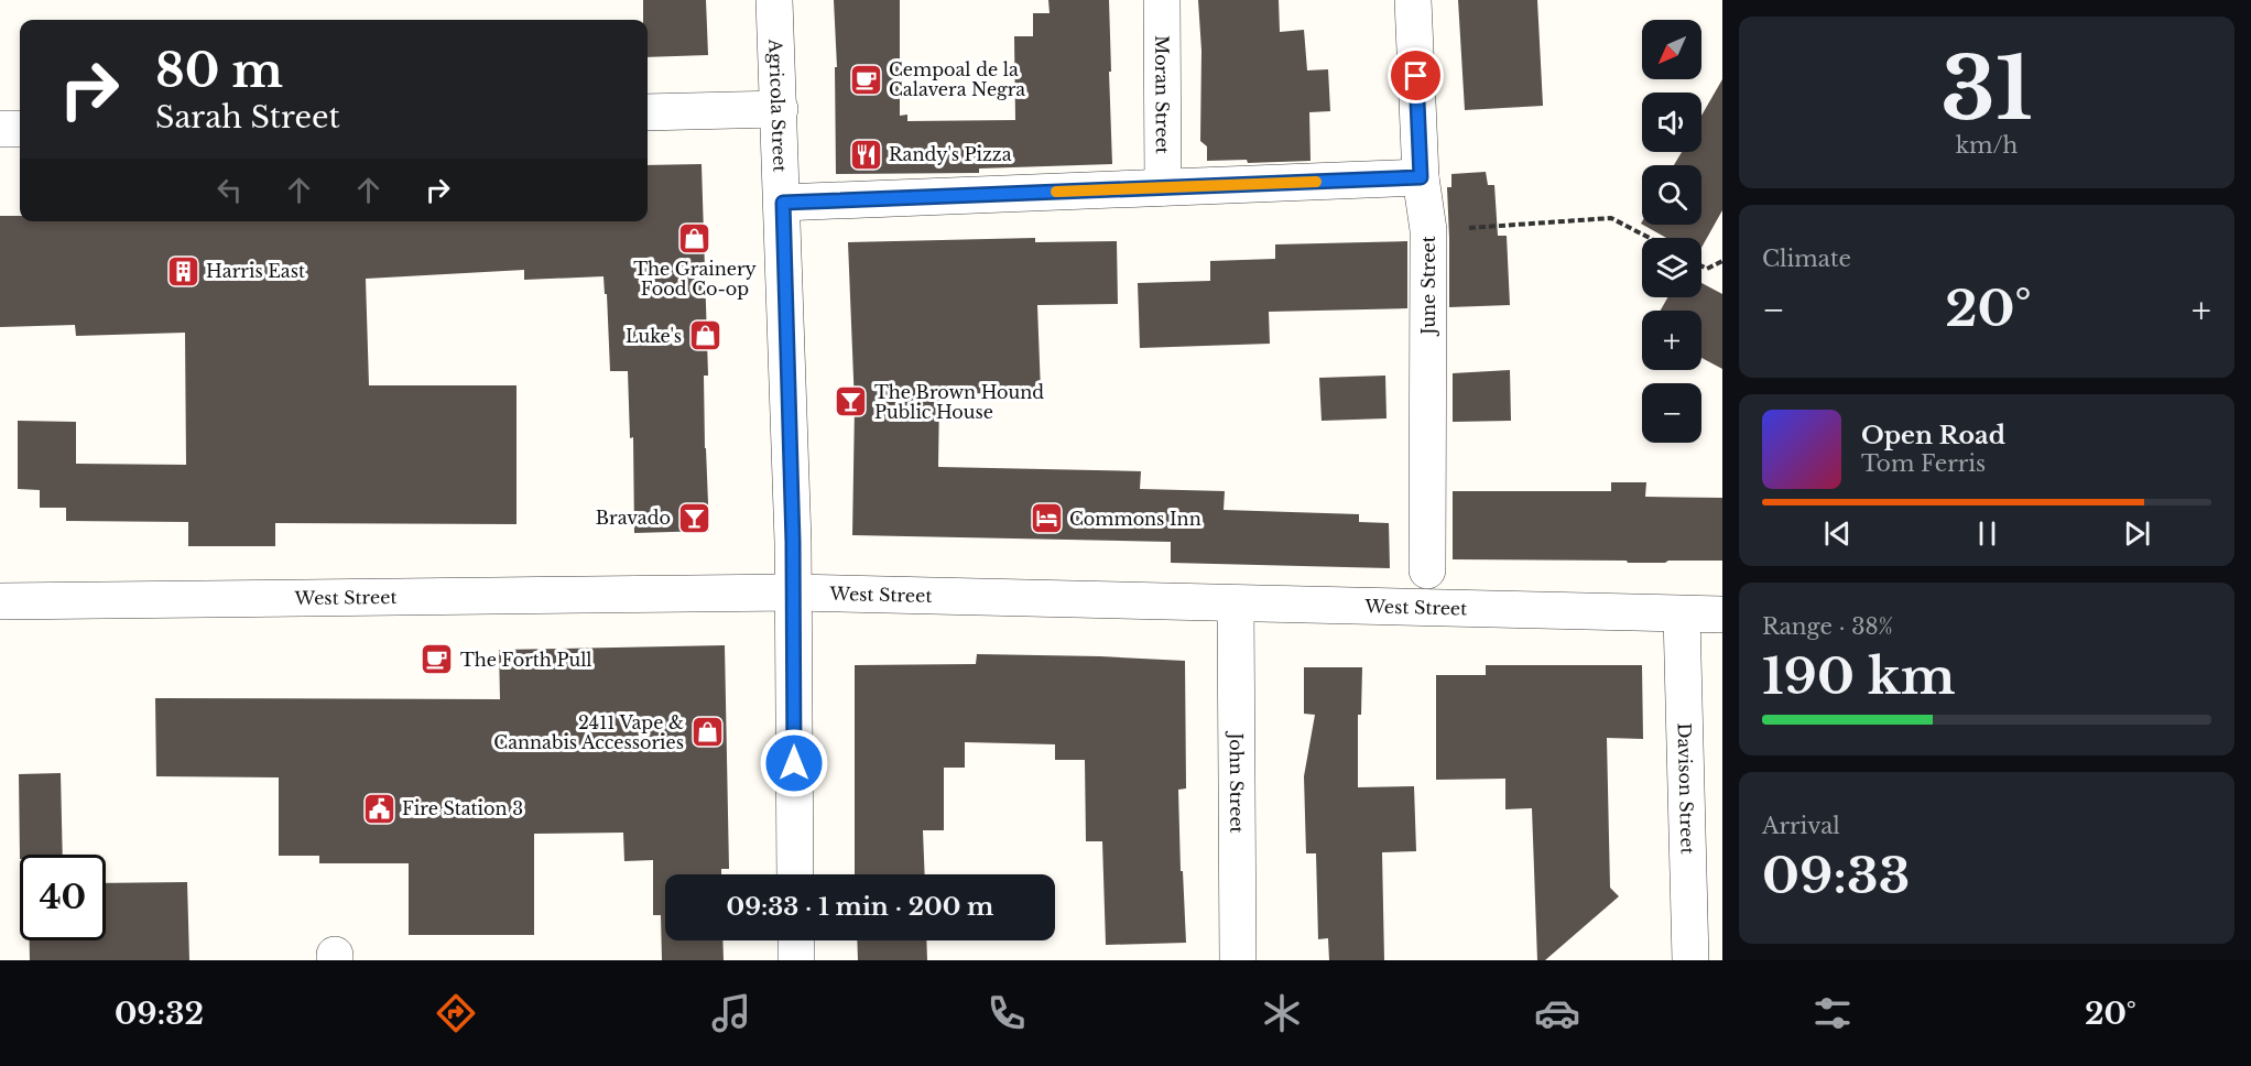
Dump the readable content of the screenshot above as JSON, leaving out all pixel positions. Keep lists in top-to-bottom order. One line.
{"streets":{"street":["Moran Street","Agricola Street","June Street","West Street","John Street","Davison Street"]},"crossings":[["Agricola Street","West Street"],["West Street","John Street"],["West Street","Davison Street"]],"places":{"cafe":["Cempoal de la Calavera Negra","The Forth Pull"],"restaurant":["Randy's Pizza"],"shop":["The Grainery Food Co-op","Luke's","2411 Vape & Cannabis Accessories"],"building":["Harris East"],"bar":["The Brown Hound Public House","Bravado"],"hotel":["Commons Inn"],"public building":["Fire Station 3"]},"north":"bottom left","page":{"tile":[["31","km/h"],"Climate",["Range · 38%","190 km"],["Arrival","09:33"]],"map_buttons":["+","−"],"turn":["80 m","Sarah Street"],"heat":["−","20°","+"],"song":["Open Road","Tom Ferris"],"limit":"40","trip":"09:33 · 1 min · 200 m","tabs":["09:32","20°"]}}
